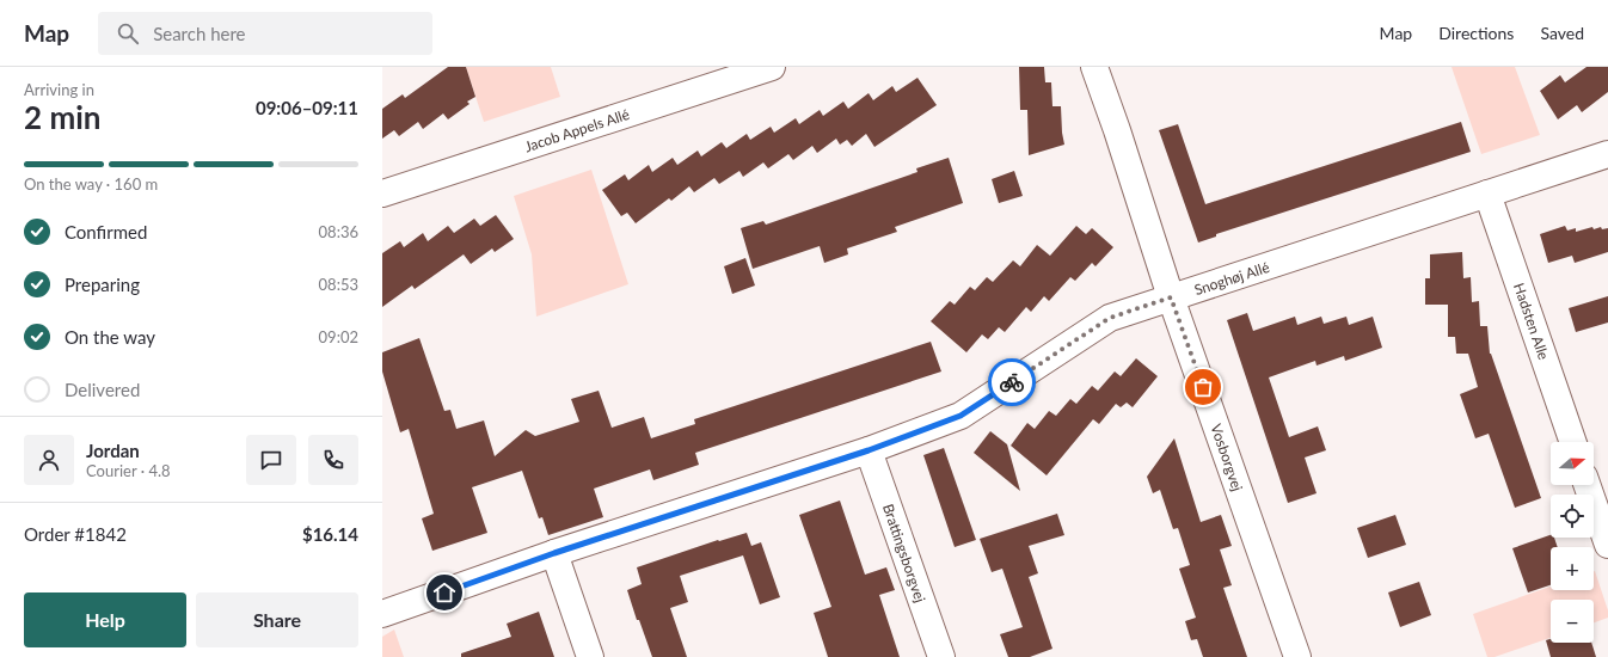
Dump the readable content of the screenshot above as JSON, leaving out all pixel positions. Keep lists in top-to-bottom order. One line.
{"streets":{"street":["Jacob Appels Allé","Snoghøj Allé","Hadsten Alle","Vosborgvej","Brattingsborgvej"]},"crossings":[["Snoghøj Allé","Hadsten Alle"],["Snoghøj Allé","Vosborgvej"],["Snoghøj Allé","Brattingsborgvej"]],"north":"right","page":{"header":"Map","search":"Search here","nav":["Map","Directions","Saved"],"heading":["2 min","Arriving in","09:06–09:11"],"panel":["Jordan","Courier · 4.8","Order #1842","$16.14"],"bar":"On the way · 160 m","list":[["Confirmed","08:36"],["Preparing","08:53"],["On the way","09:02"],"Delivered"],"map_buttons":["+","−"],"buttons":["Help","Share"]}}
